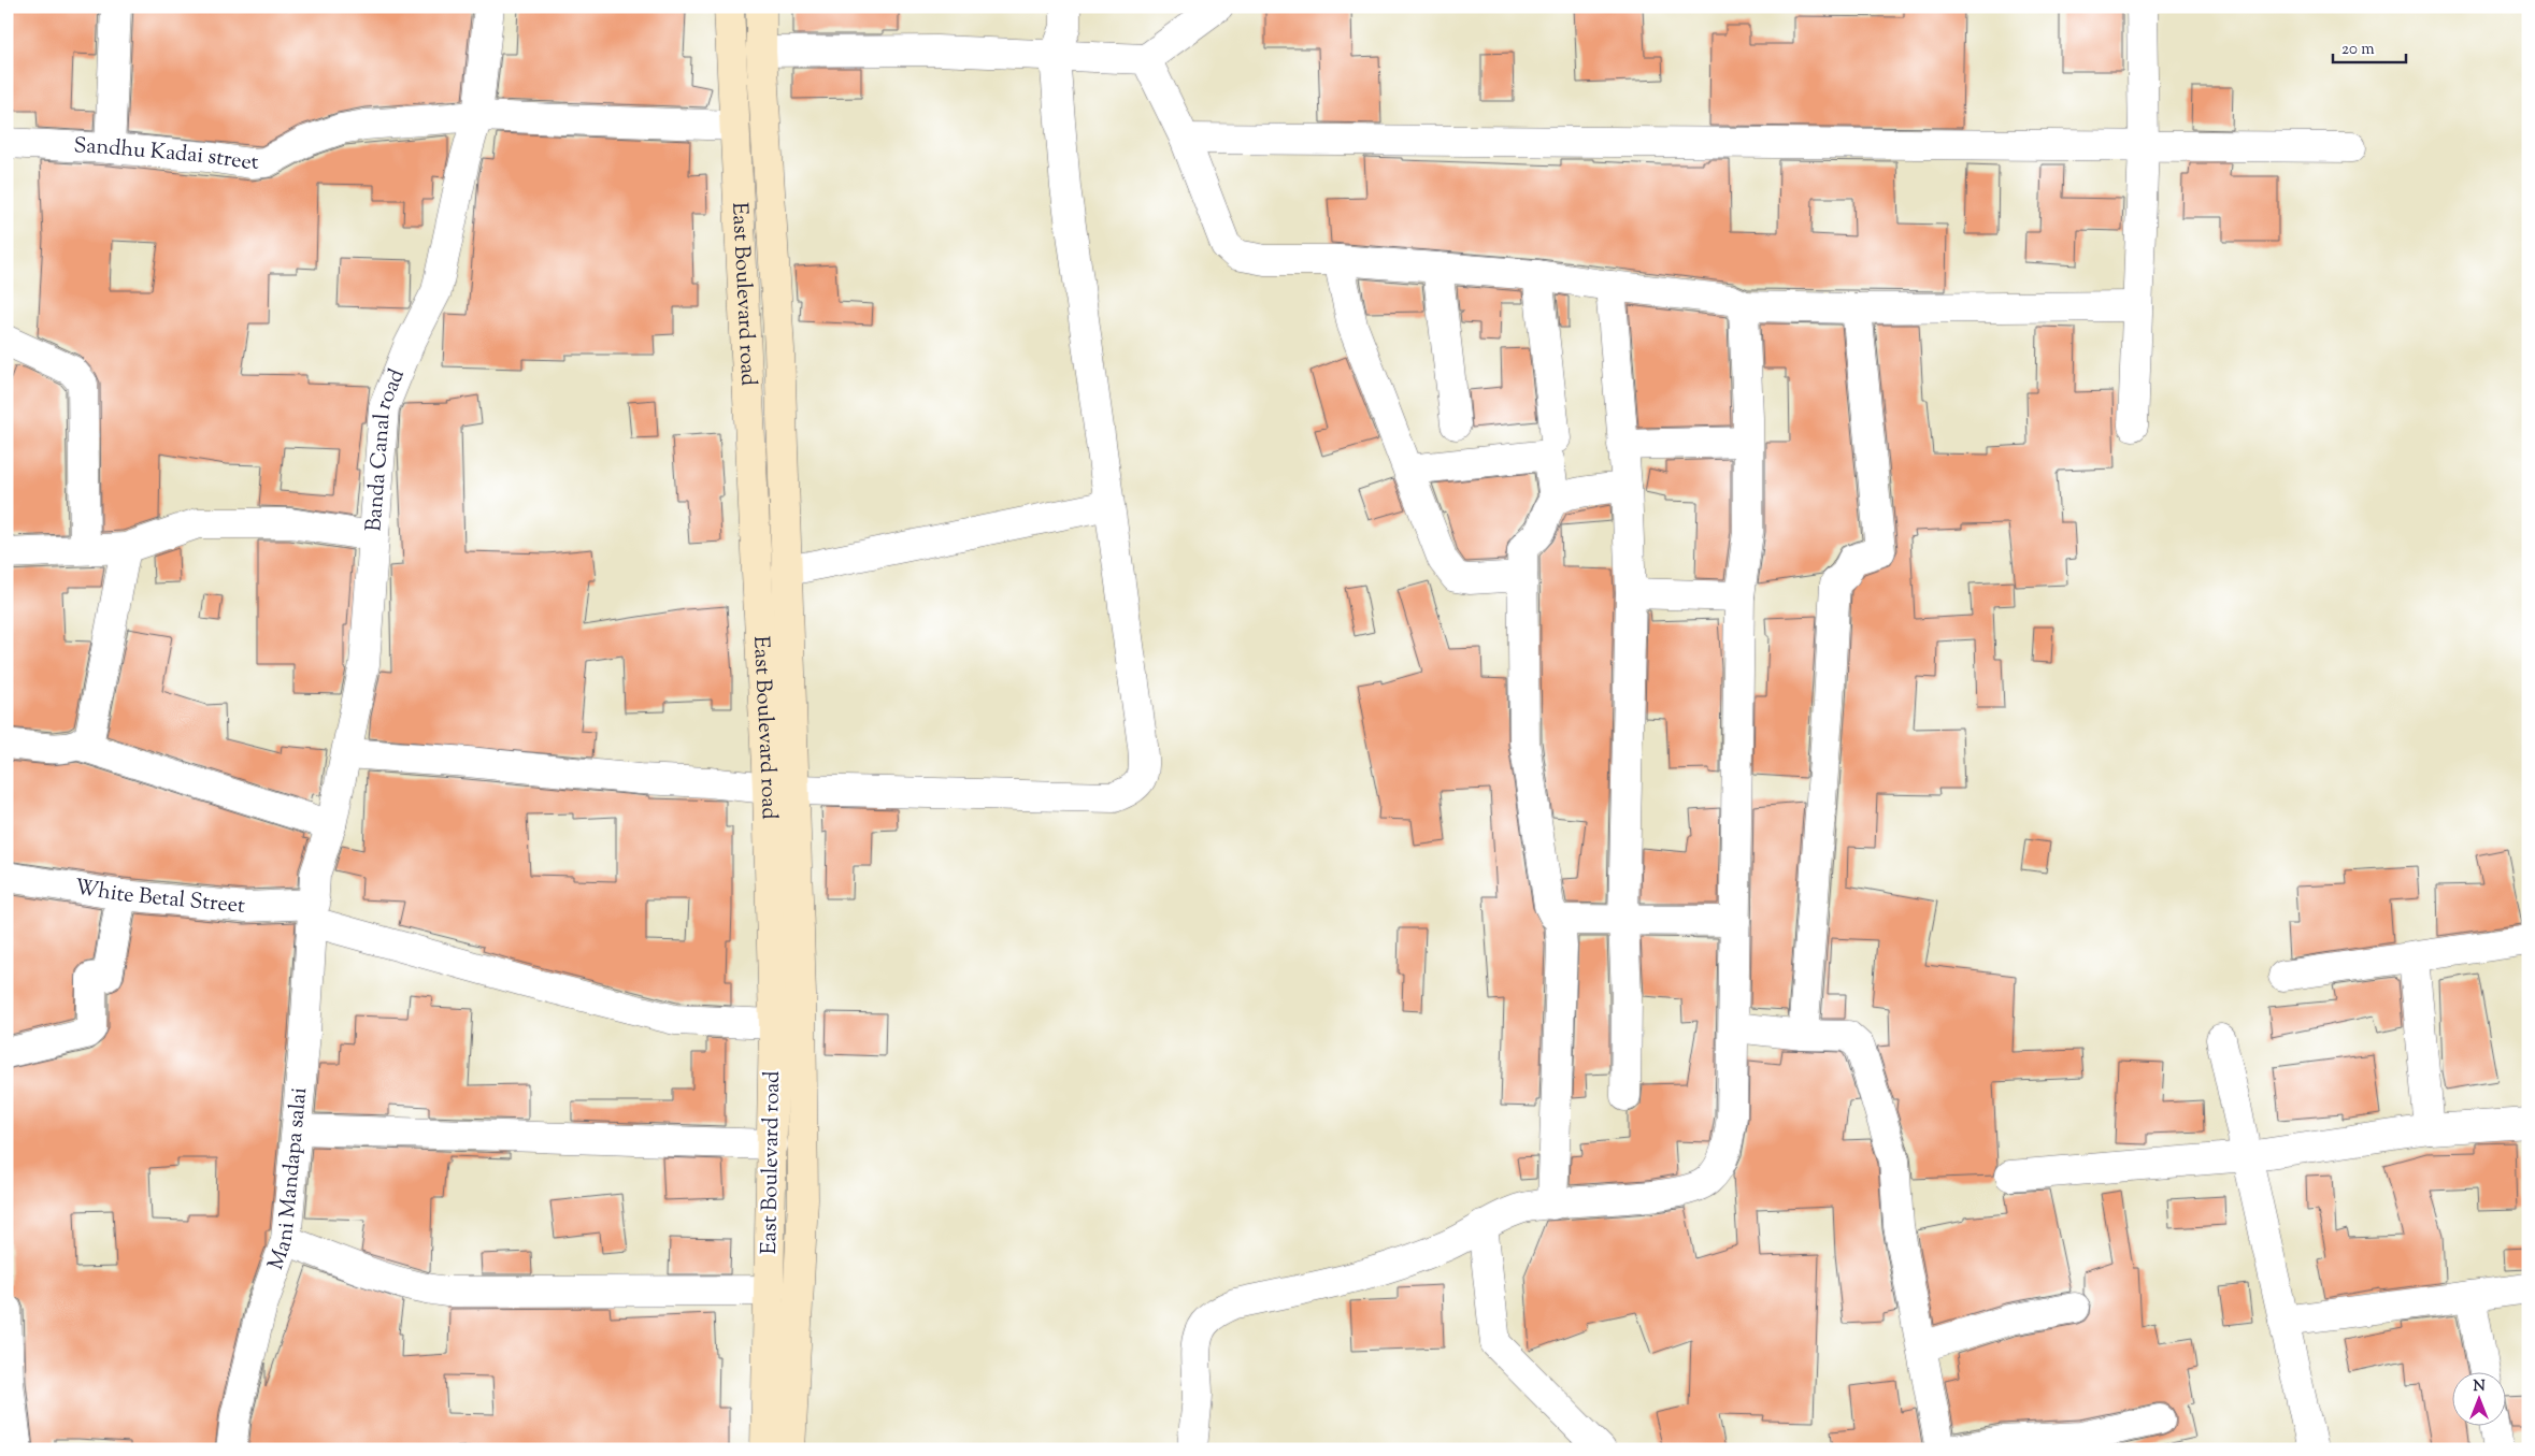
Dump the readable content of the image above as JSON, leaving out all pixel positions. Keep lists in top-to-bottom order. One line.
{"streets":{"main road":["East Boulevard road"],"street":["Sandhu Kadai street","Banda Canal road","White Betal Street","Mani Mandapa salai"]},"crossings":[["Sandhu Kadai street","East Boulevard road"],["Sandhu Kadai street","Banda Canal road"],["East Boulevard road","White Betal Street"],["Banda Canal road","White Betal Street"],["Banda Canal road","Mani Mandapa salai"],["White Betal Street","Mani Mandapa salai"]],"scale_bar":"20 m","north":"top"}
